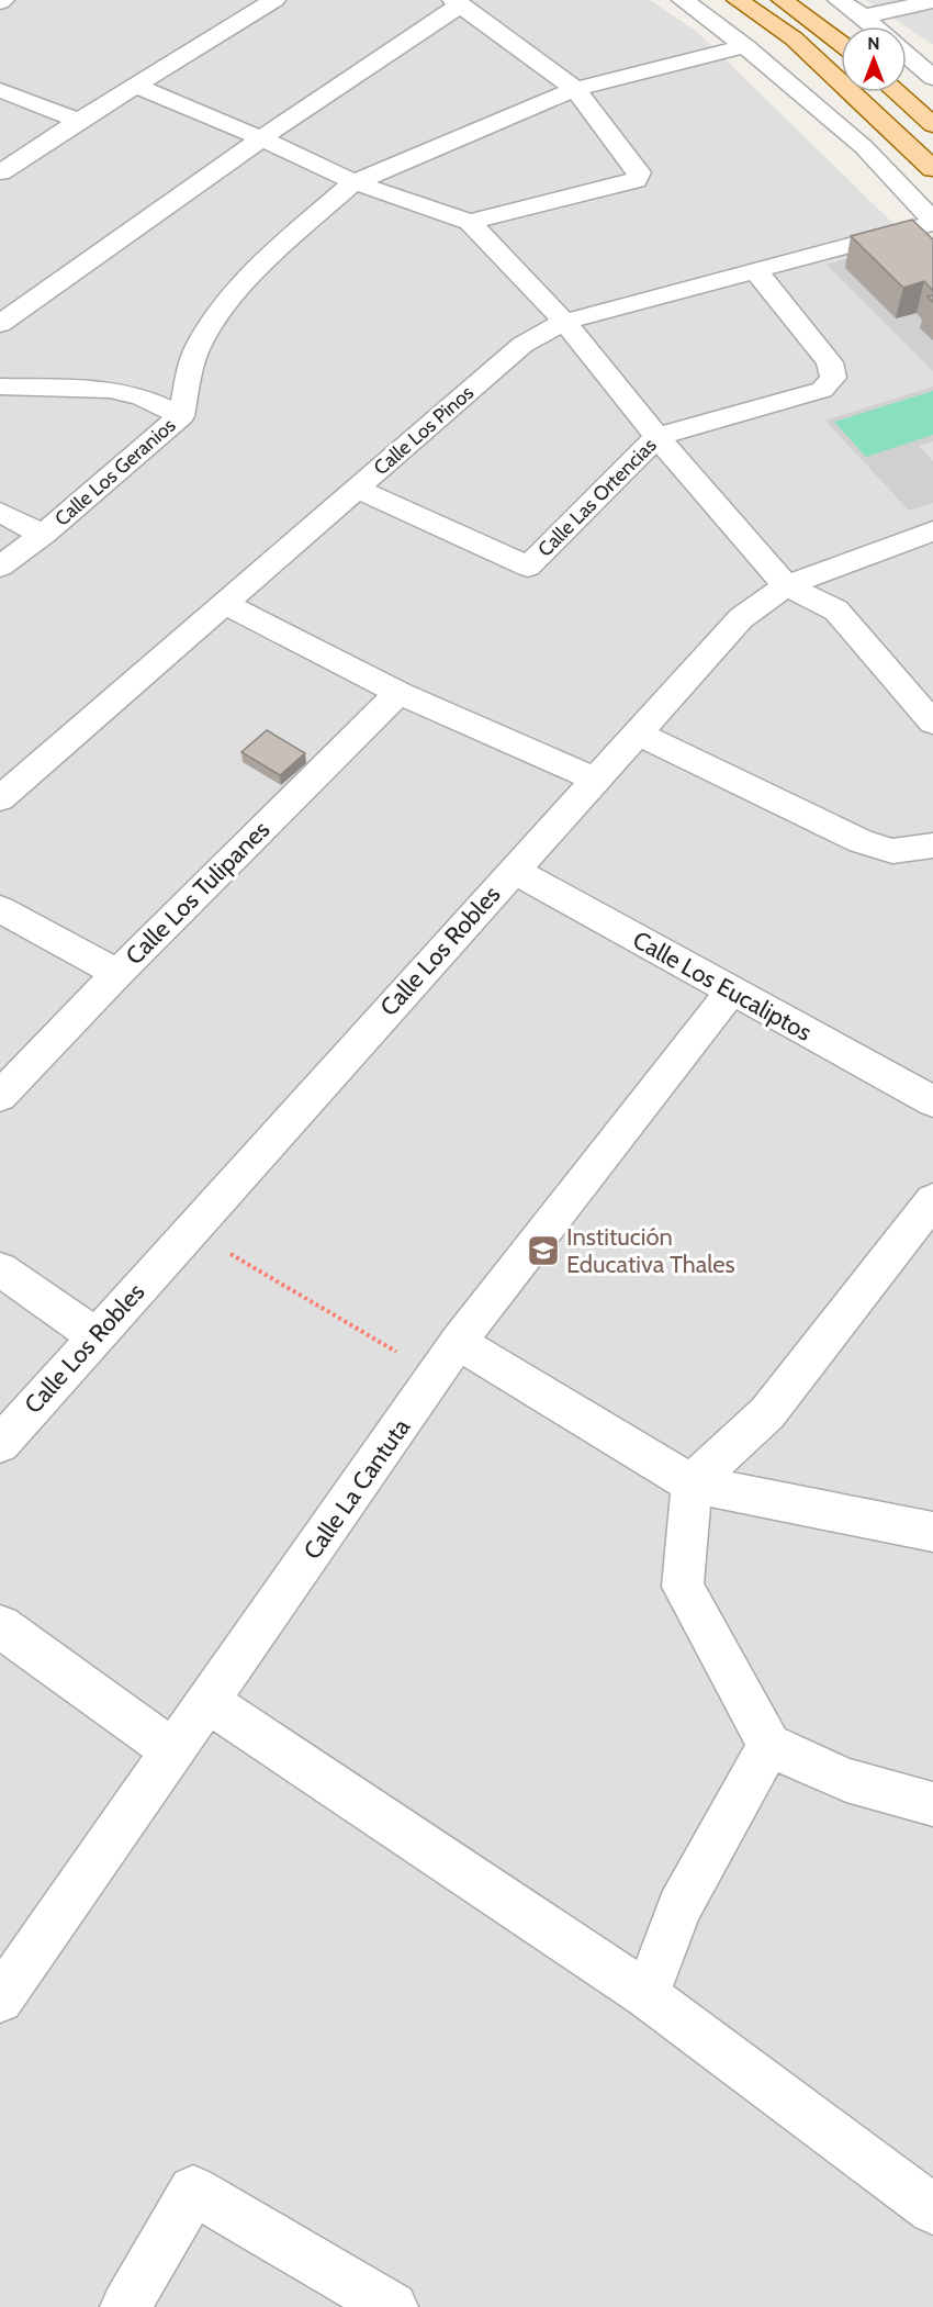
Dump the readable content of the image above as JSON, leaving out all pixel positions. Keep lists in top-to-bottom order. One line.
{"streets":{"street":["Calle Los Pinos","Calle Los Geranios","Calle Las Ortencias","Calle Los Tulipanes","Calle Los Robles","Calle Los Eucaliptos","Calle La Cantuta"]},"crossings":[["Calle Los Pinos","Calle Las Ortencias"],["Calle Los Robles","Calle Los Eucaliptos"],["Calle Los Eucaliptos","Calle La Cantuta"]],"places":{"school or university":["Institución Educativa Thales"]},"north":"top"}
